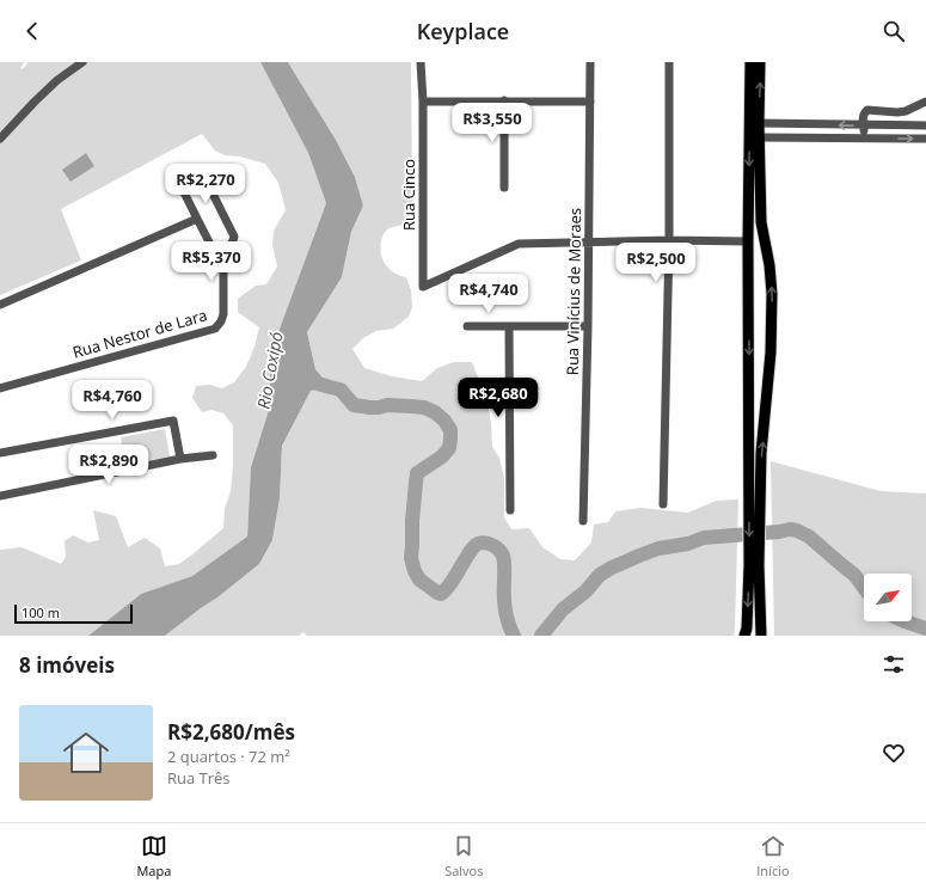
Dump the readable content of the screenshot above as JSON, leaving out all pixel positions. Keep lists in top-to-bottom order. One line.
{"streets":{"street":["Rua Cinco","Rua Vinícius de Moraes","Rua Nestor de Lara"]},"crossings":[["Rua Cinco","Rua Vinícius de Moraes"]],"water":["Rio Coxipó"],"scale_bar":"100 m","north":"top right","page":{"header":"Keyplace","price":["R$3,550","R$2,270","R$5,370","R$2,500","R$4,740","R$2,680","R$4,760","R$2,890"],"scale":"100 m","heading":"8 imóveis","list":[{"name":"R$2,680/mês","note":"2 quartos · 72 m² · Rua Três"}],"tabs":["Mapa","Salvos","Início"]}}
